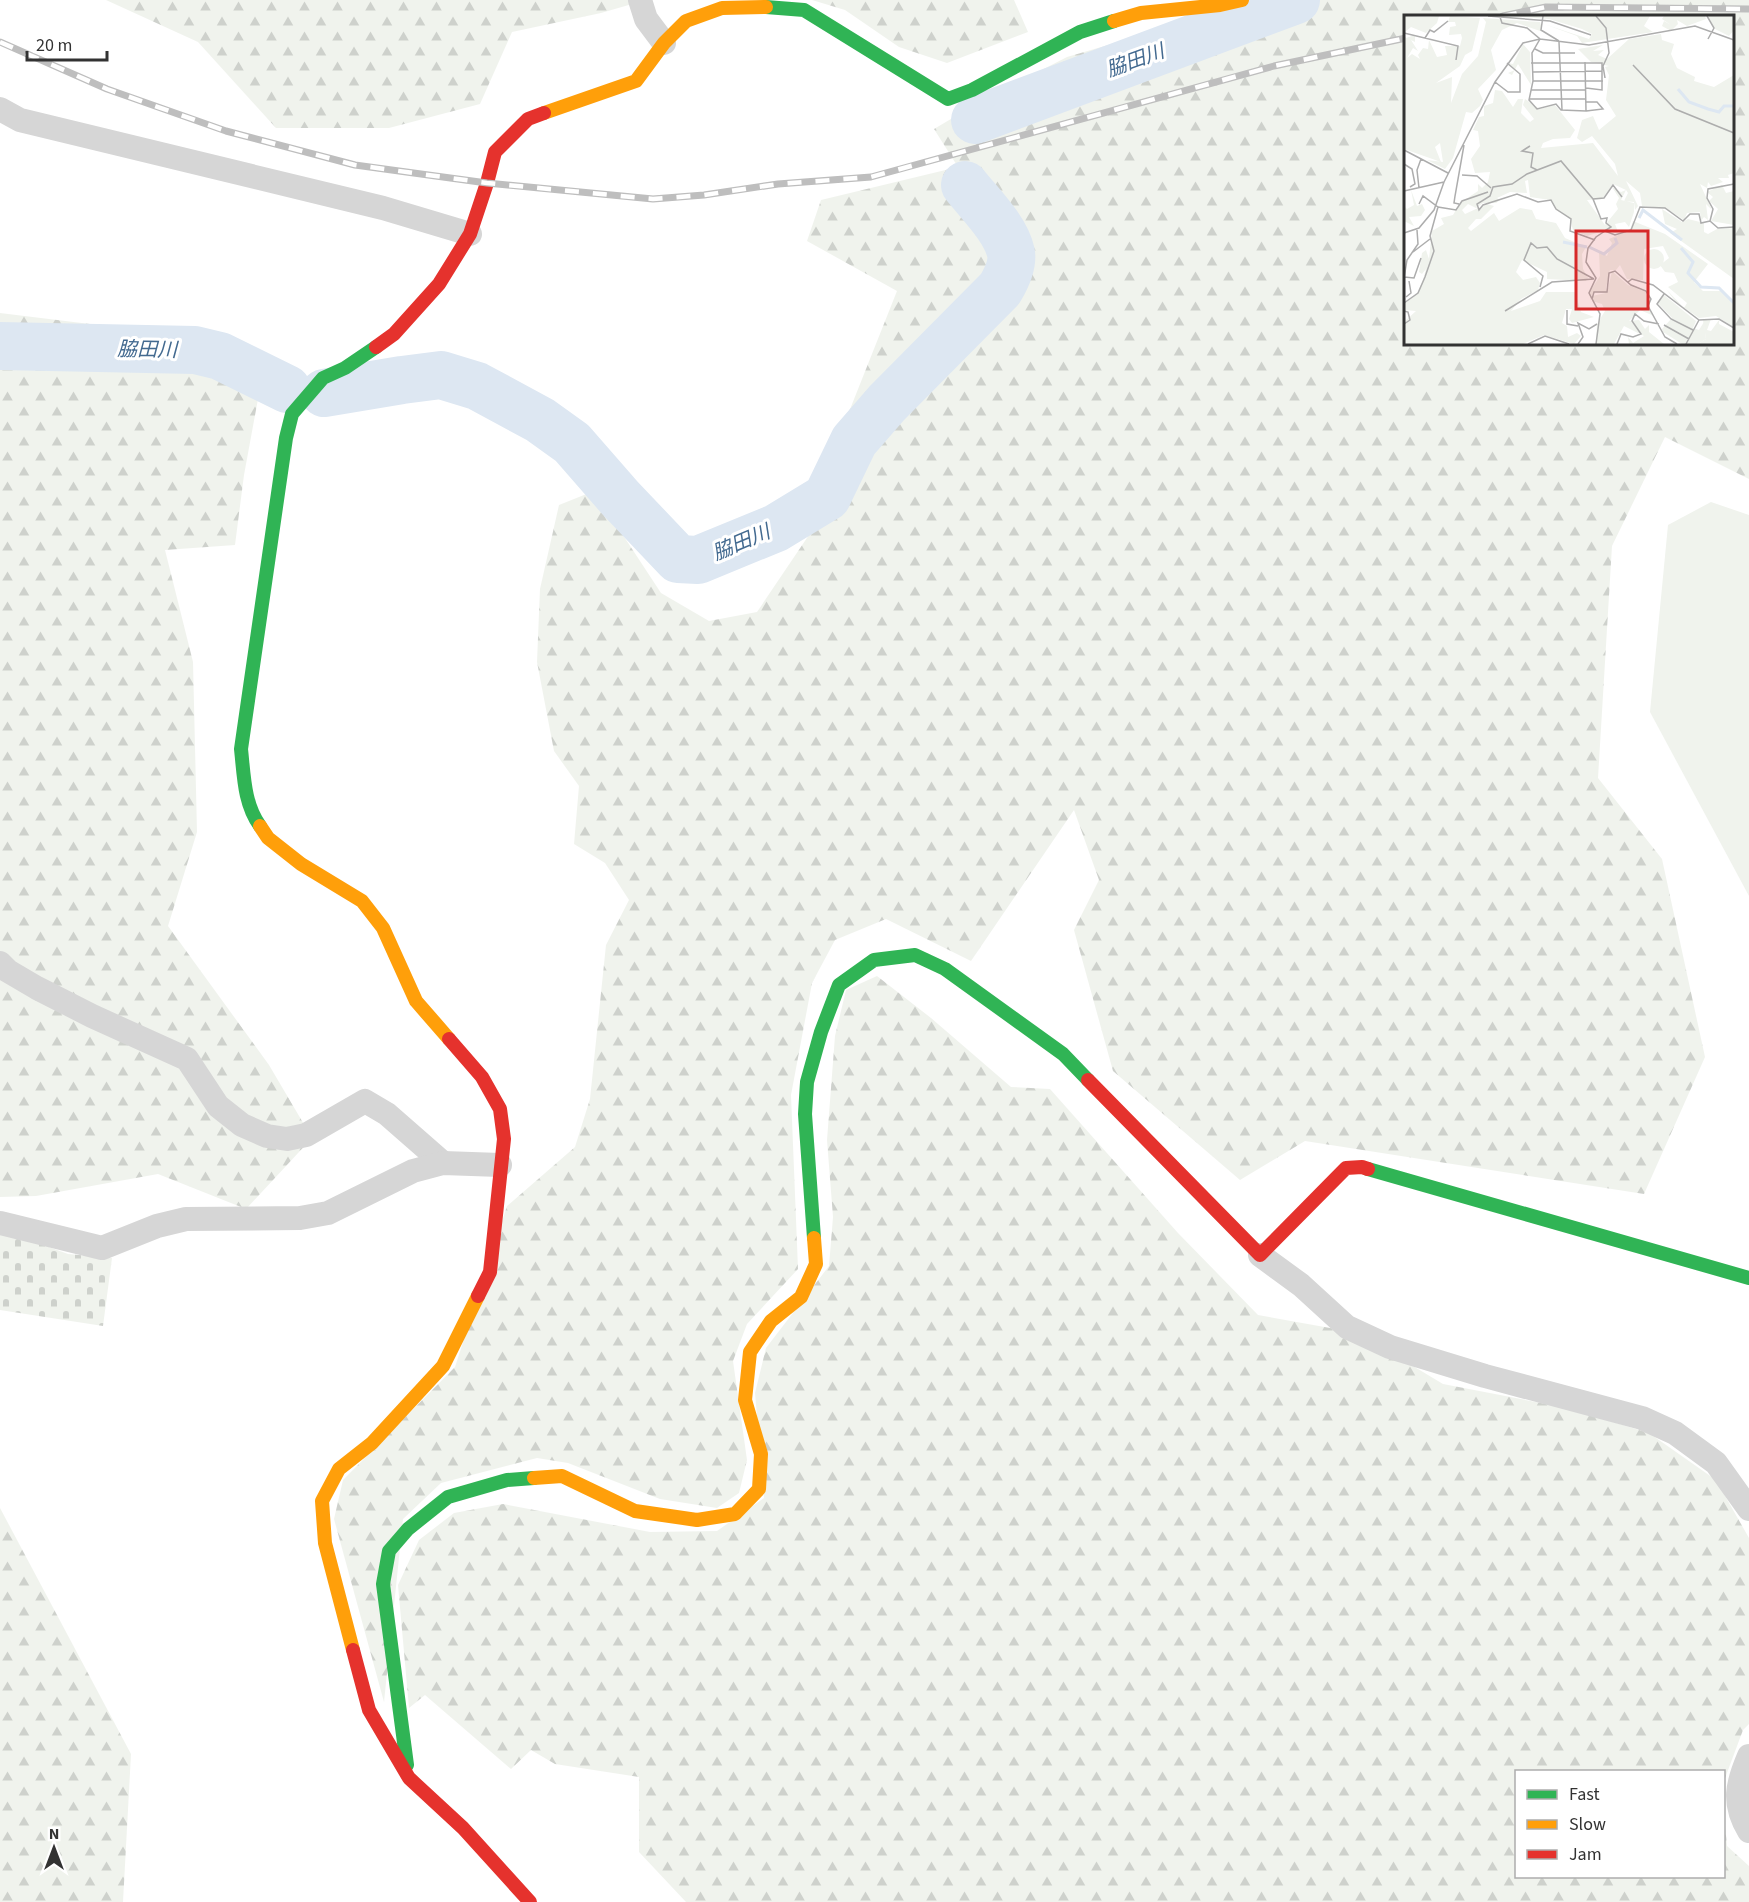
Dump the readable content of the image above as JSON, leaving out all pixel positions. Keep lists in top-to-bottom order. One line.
{"water":["脇田川"],"legend":["Fast","Slow","Jam"],"scale_bar":"20 m","north":"top"}
